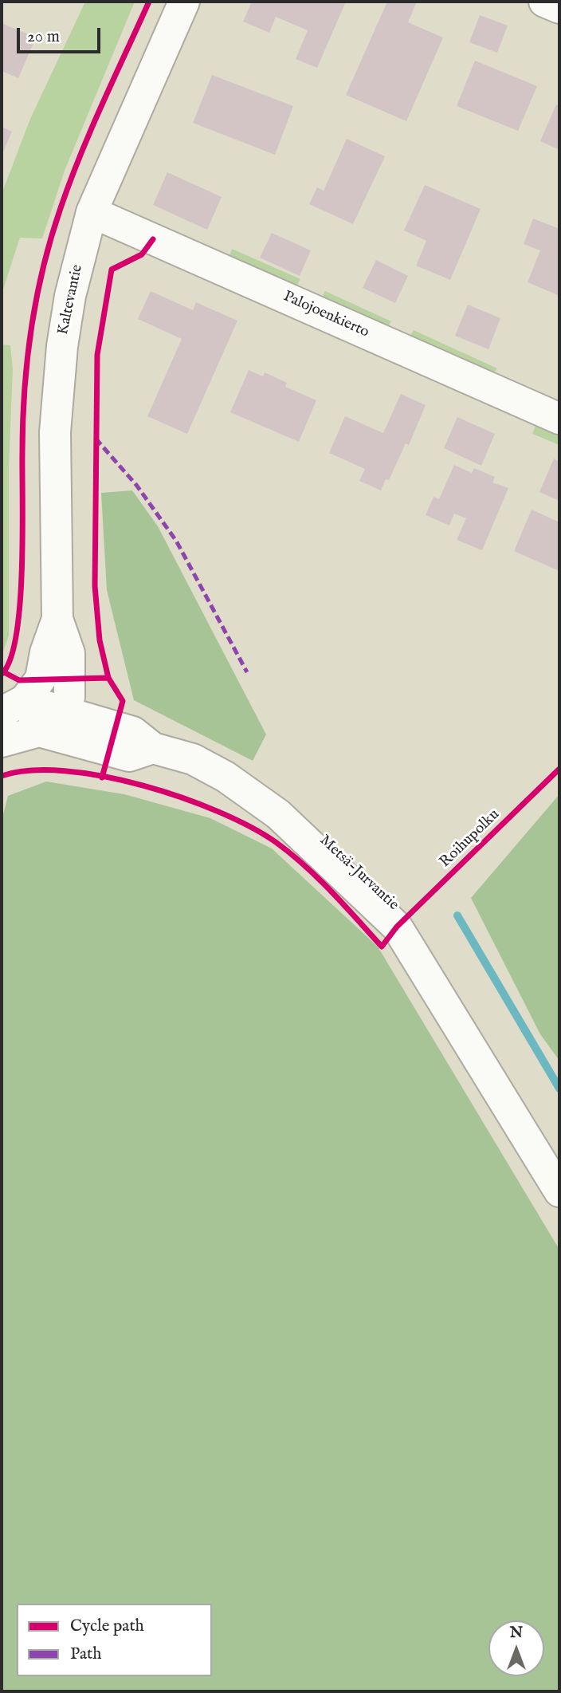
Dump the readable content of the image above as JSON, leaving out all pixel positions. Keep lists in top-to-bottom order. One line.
{"streets":{"street":["Kaltevantie","Palojoenkierto","Metsä-Jurvantie"],"cycle path":["Roihupolku"]},"crossings":[["Kaltevantie","Palojoenkierto"],["Kaltevantie","Metsä-Jurvantie"]],"legend":["Cycle path","Path"],"scale_bar":"20 m","north":"top"}
